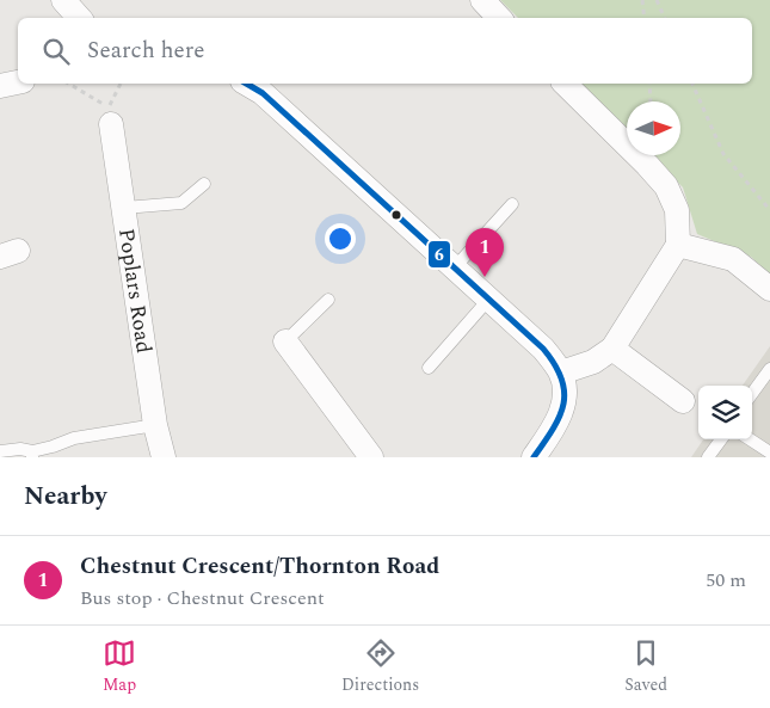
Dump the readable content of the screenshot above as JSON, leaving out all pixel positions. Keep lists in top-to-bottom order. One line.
{"streets":{"street":["Poplars Road"]},"lines":["transit line 6"],"north":"right","page":{"search":"Search here","pins":"1","heading":"Nearby","list":[{"mark":"1","name":"Chestnut Crescent/Thornton Road","note":"Bus stop · Chestnut Crescent","value":"50 m"}],"nav":["Map","Directions","Saved"]}}
